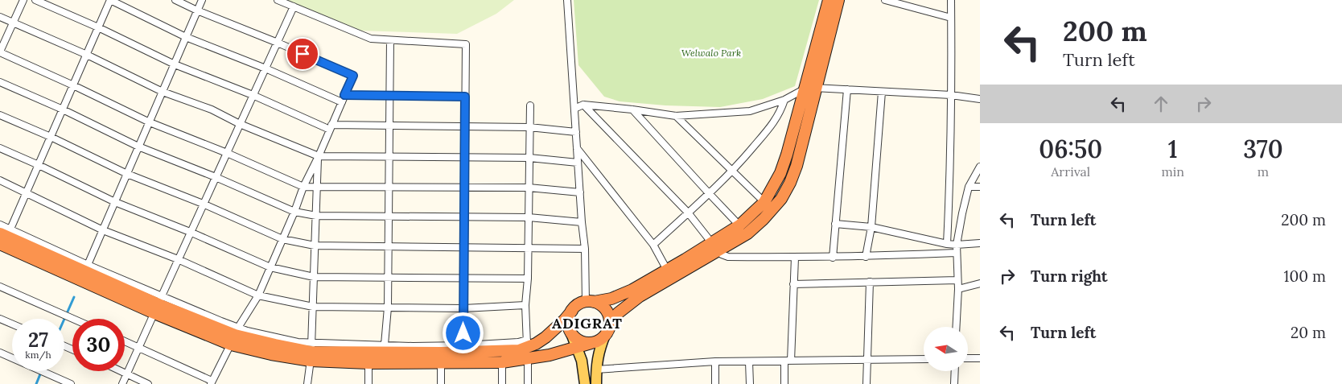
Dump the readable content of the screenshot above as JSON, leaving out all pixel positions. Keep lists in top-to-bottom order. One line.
{"districts":["ADIGRAT"],"parks":["Welwalo Park"],"north":"left","page":{"turn":["200 m","Turn left"],"eta":["06:50","Arrival","1","min","370","m"],"list":[{"name":"Turn left","value":"200 m"},{"name":"Turn right","value":"100 m"},{"name":"Turn left","value":"20 m"}],"speed":"27 km/h","limit":"30"}}
